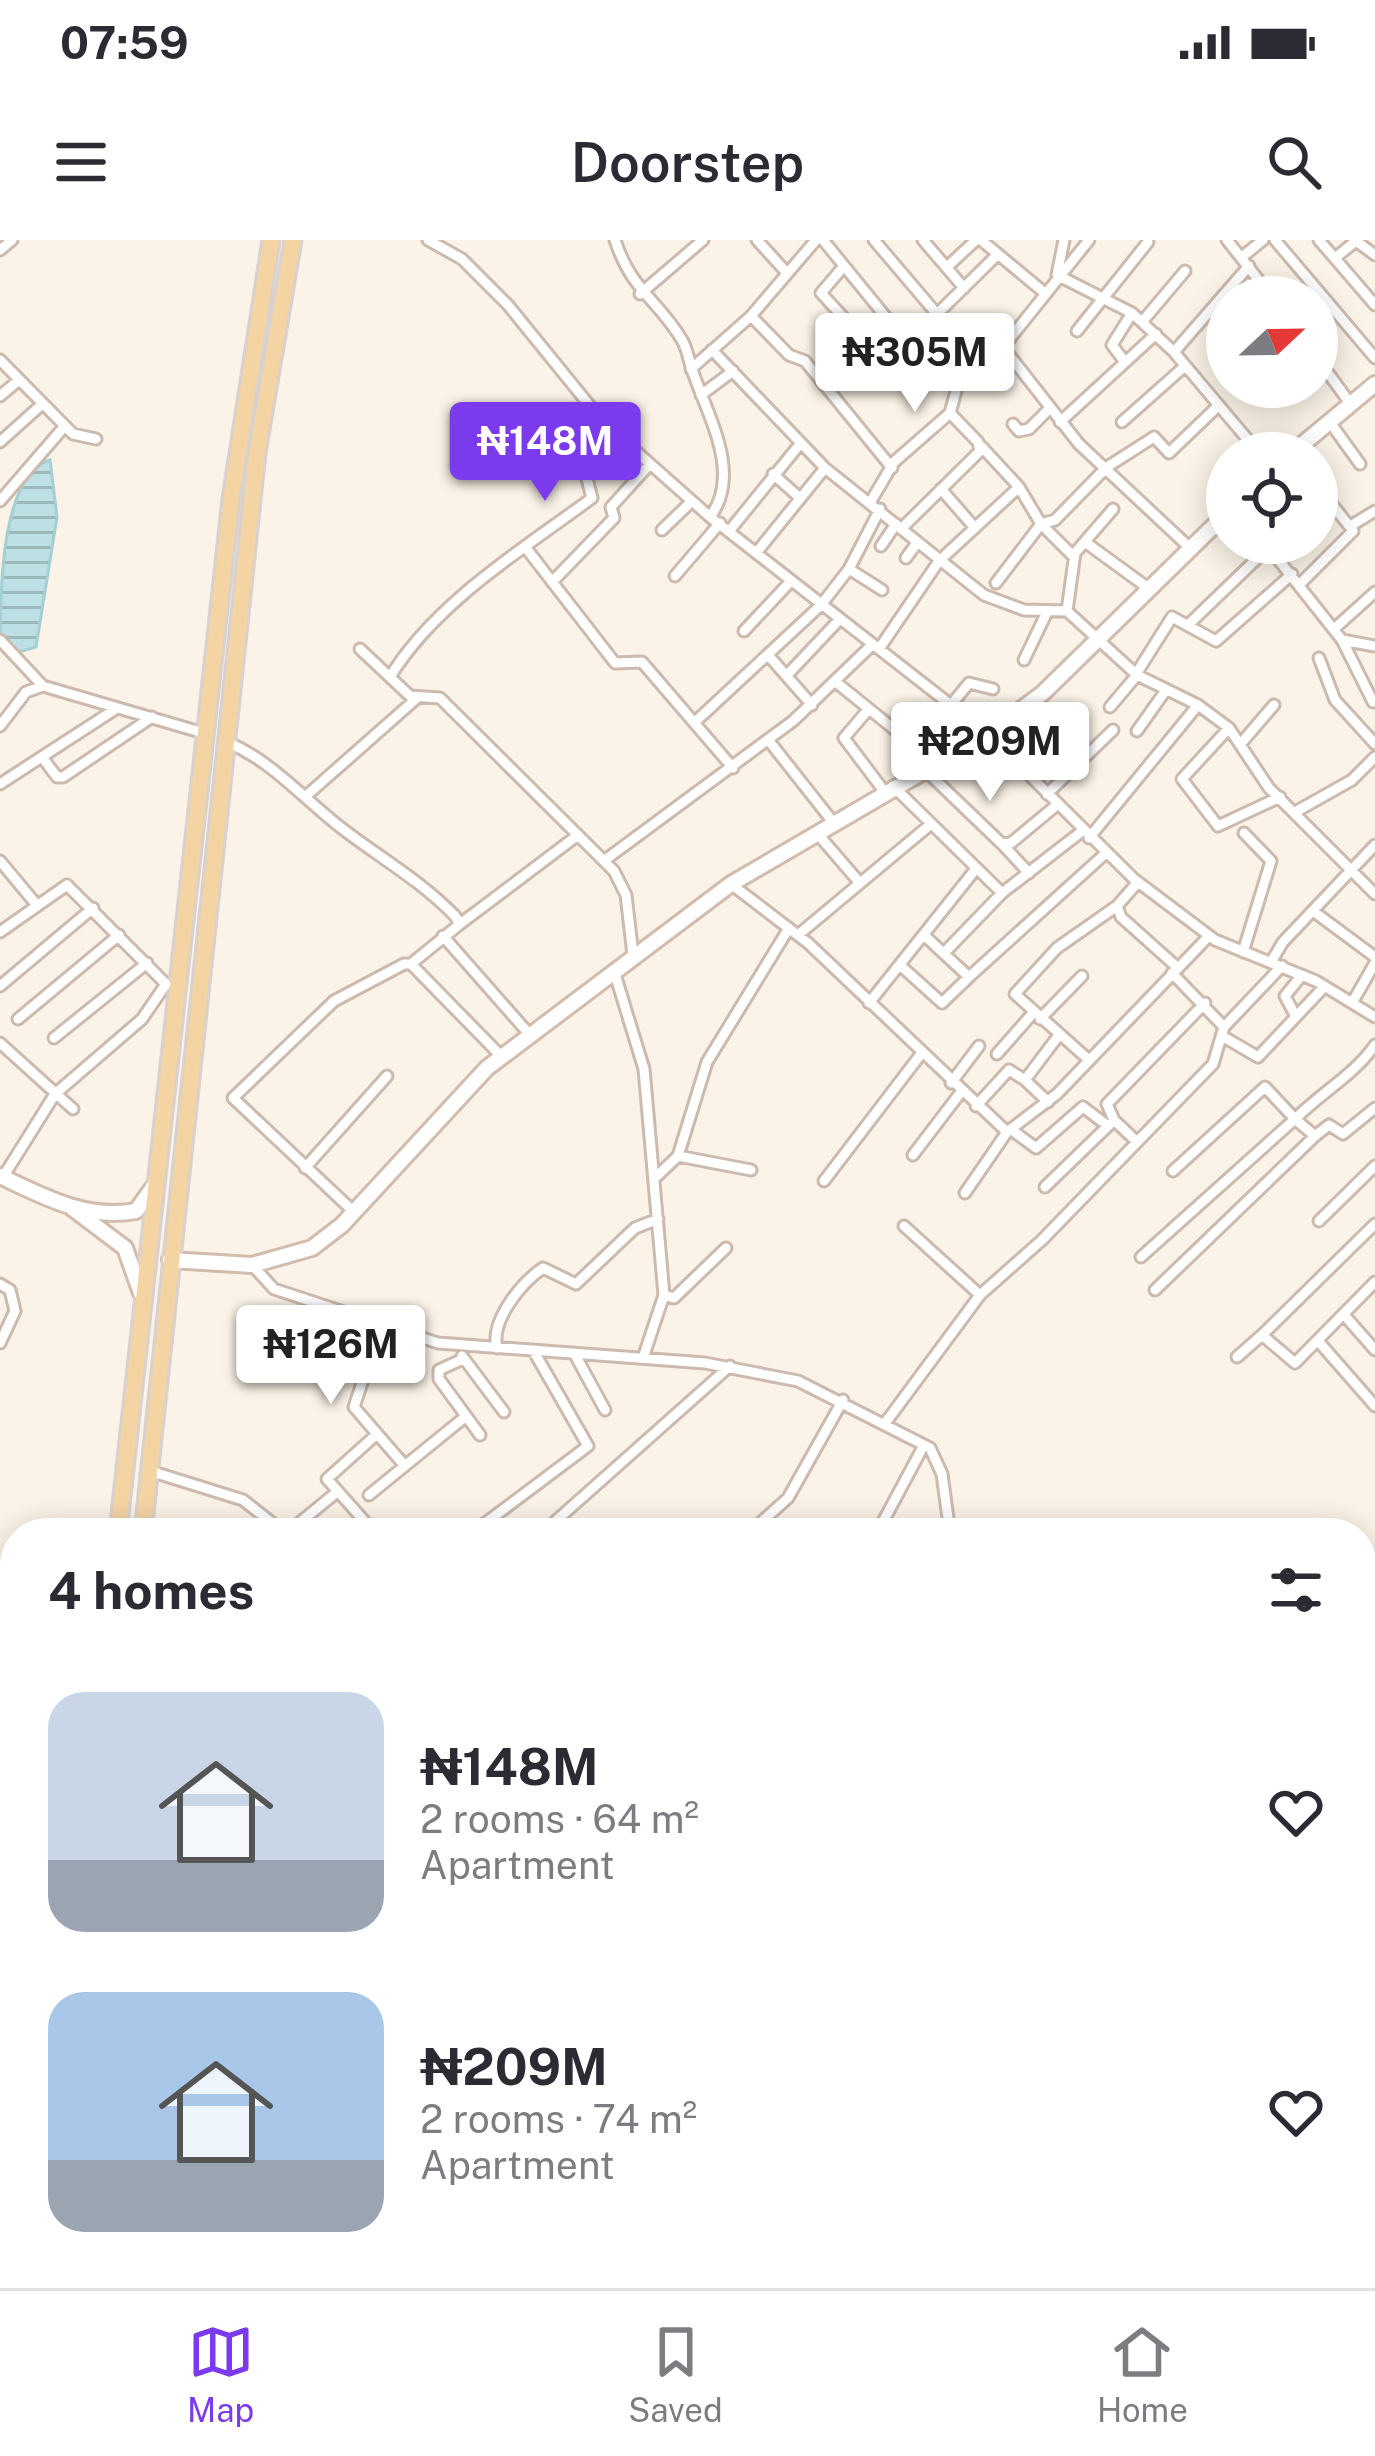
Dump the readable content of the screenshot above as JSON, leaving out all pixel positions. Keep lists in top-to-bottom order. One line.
{"north":"right","page":{"status":"07:59","header":"Doorstep","price":["₦305M","₦148M","₦209M","₦126M"],"heading":"4 homes","list":[{"name":"₦148M","note":"2 rooms · 64 m² · Apartment"},{"name":"₦209M","note":"2 rooms · 74 m² · Apartment"}],"tabs":["Map","Saved","Home"]}}
